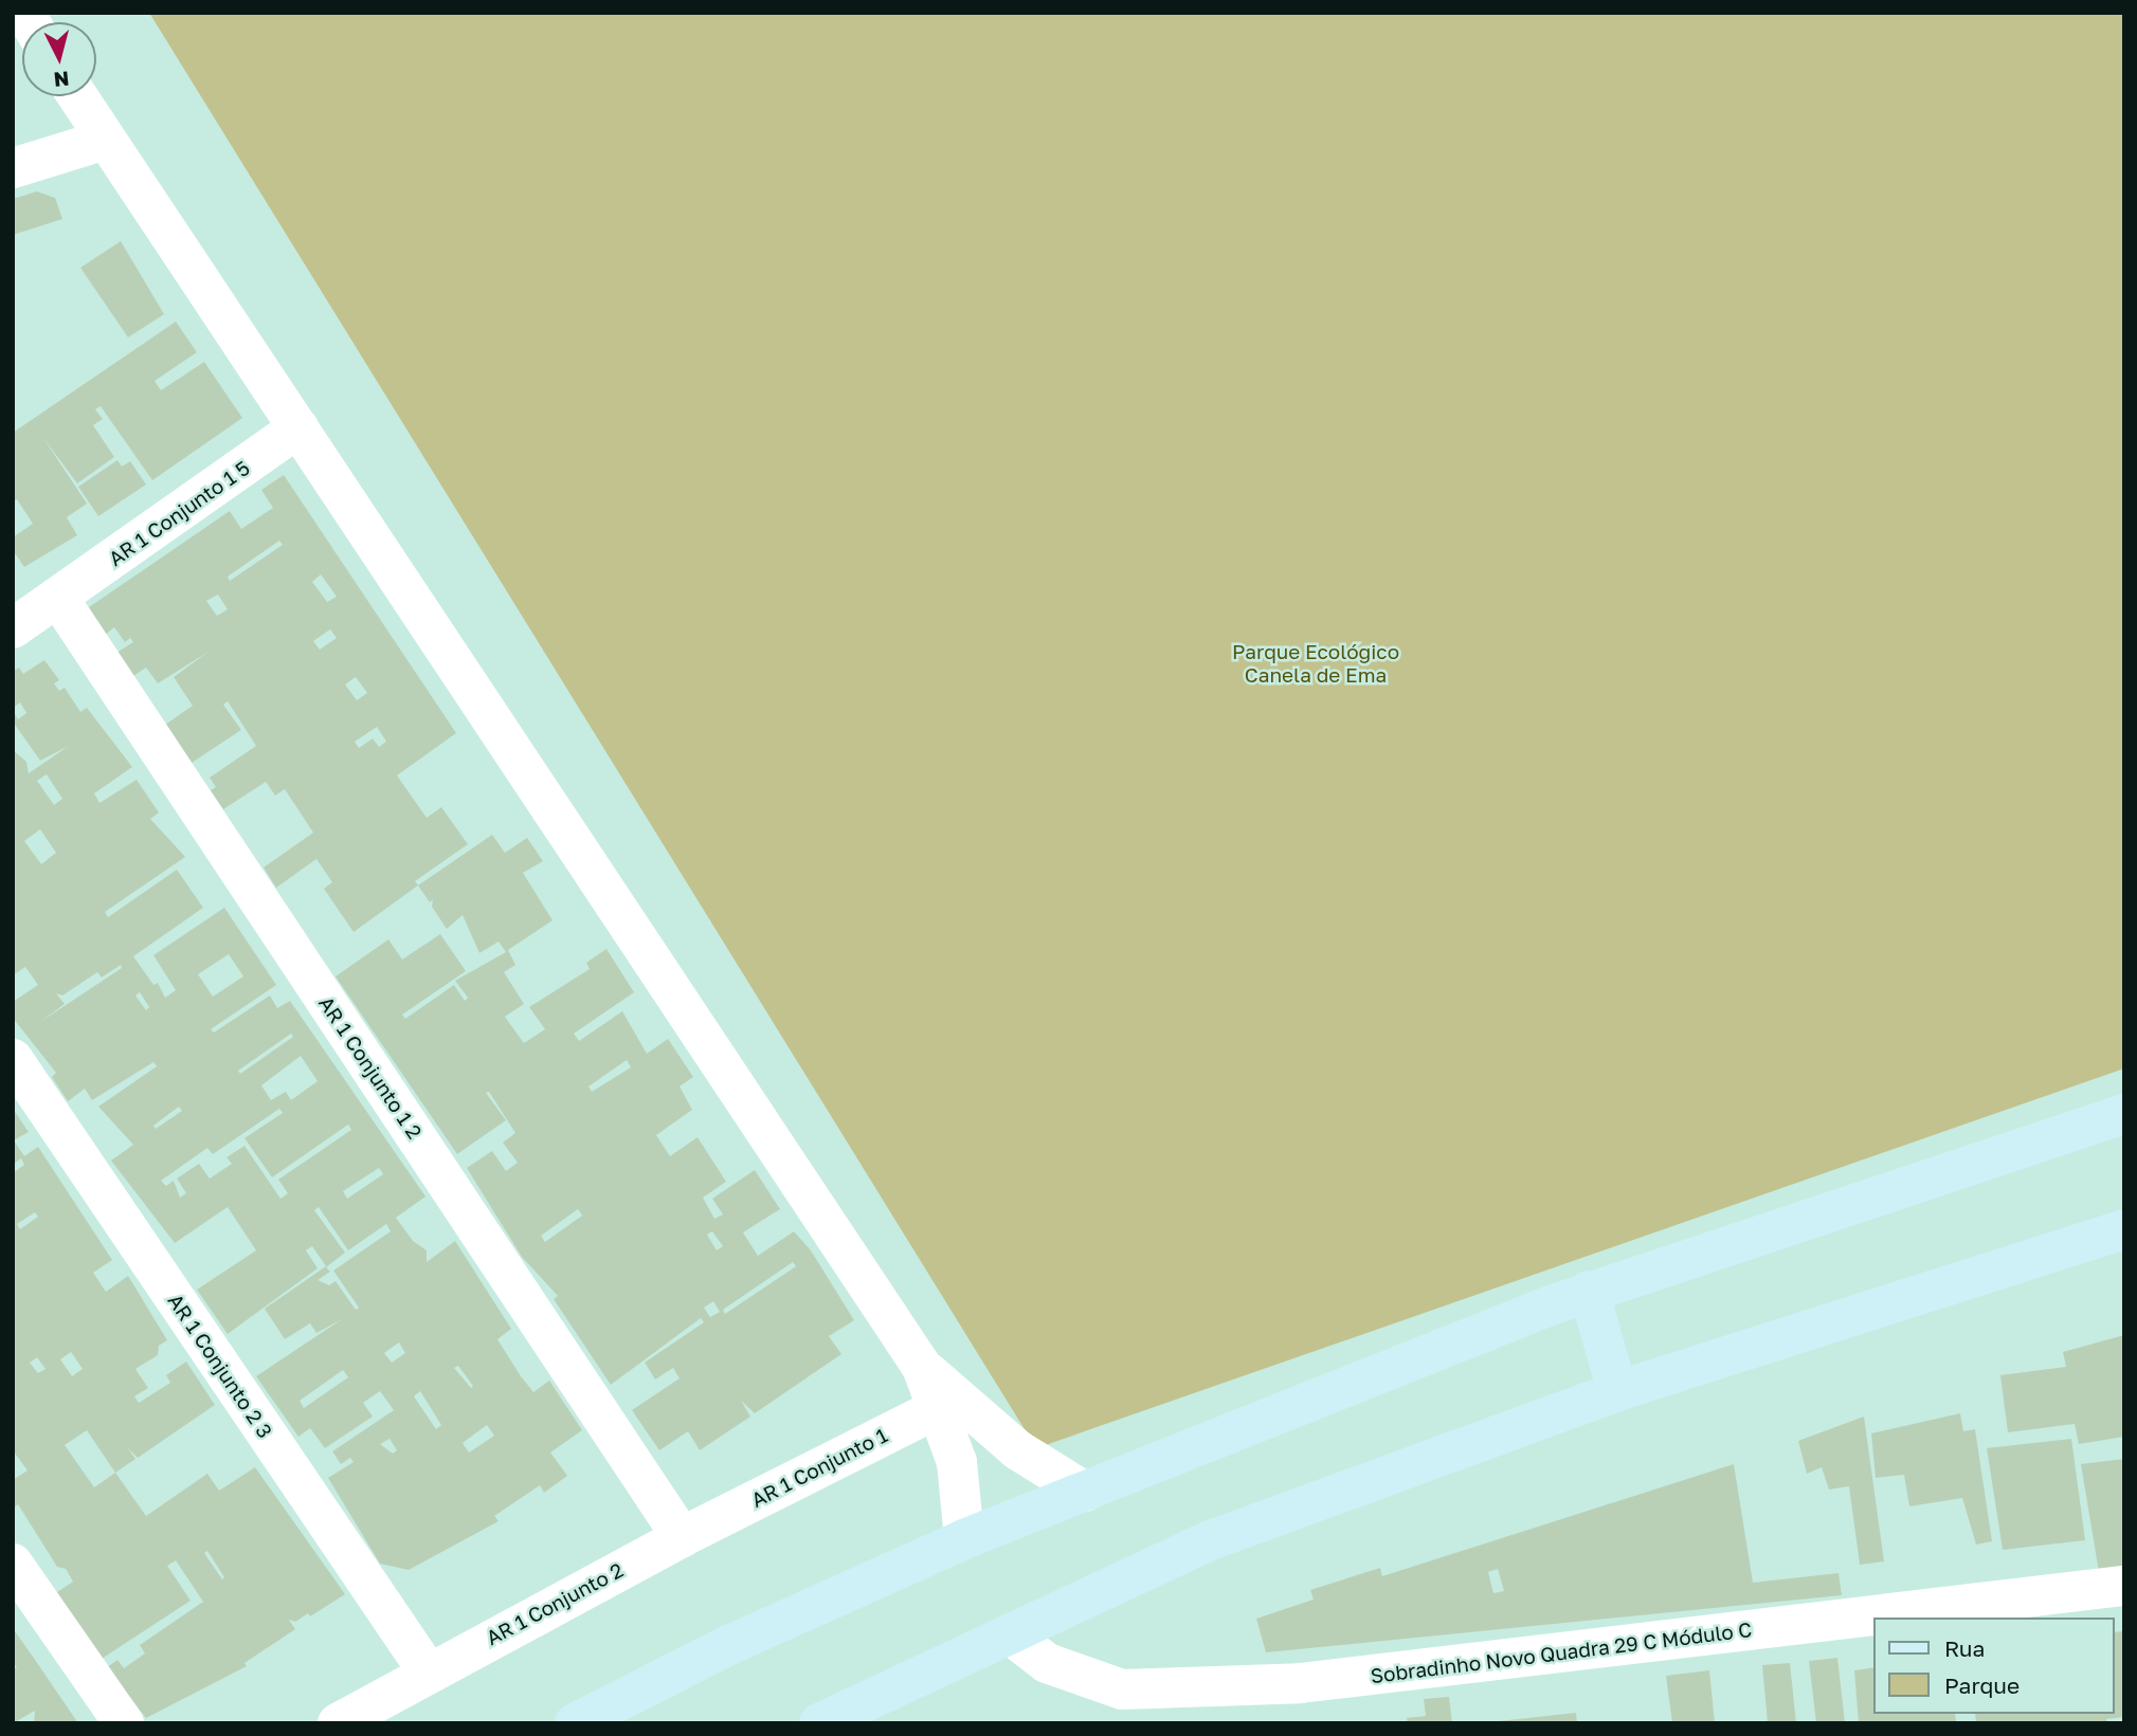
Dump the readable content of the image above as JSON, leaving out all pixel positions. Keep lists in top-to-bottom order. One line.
{"streets":{"street":["AR 1 Conjunto 1 5","AR 1 Conjunto 1 2","AR 1 Conjunto 2 3","AR 1 Conjunto 1","AR 1 Conjunto 2","Sobradinho Novo Quadra 29 C Módulo C"]},"crossings":[["AR 1 Conjunto 1 5","AR 1 Conjunto 1 2"],["AR 1 Conjunto 1 2","AR 1 Conjunto 1"],["AR 1 Conjunto 1 2","AR 1 Conjunto 2"],["AR 1 Conjunto 2 3","AR 1 Conjunto 2"],["AR 1 Conjunto 1","AR 1 Conjunto 2"]],"parks":["Parque Ecológico Canela de Ema"],"legend":["Rua","Parque"],"north":"bottom"}
